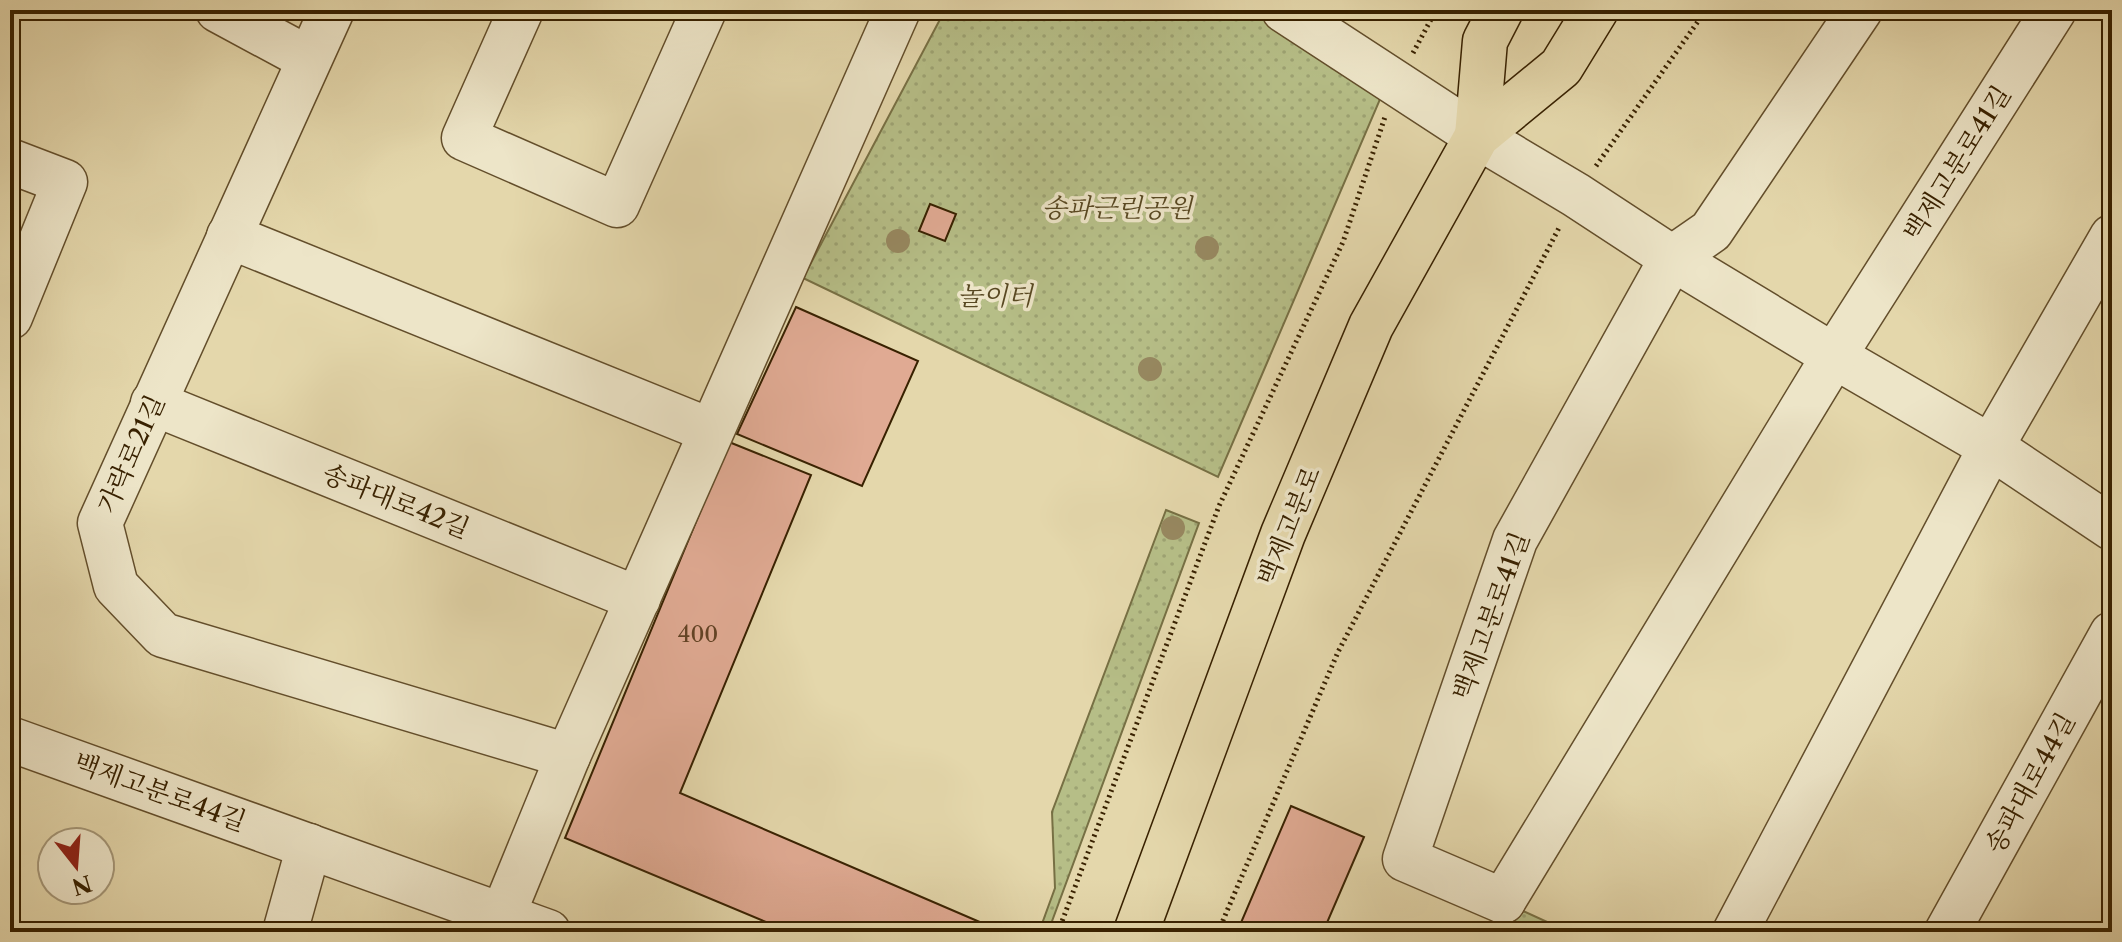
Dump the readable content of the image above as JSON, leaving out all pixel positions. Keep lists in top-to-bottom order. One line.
{"streets":{"main road":["백제고분로"],"street":["백제고분로41길","가락로21길","송파대로42길","송파대로44길","백제고분로44길"]},"crossings":[["가락로21길","송파대로42길"]],"parks":["송파근린공원","놀이터"],"house_numbers":["400"],"north":"bottom"}
